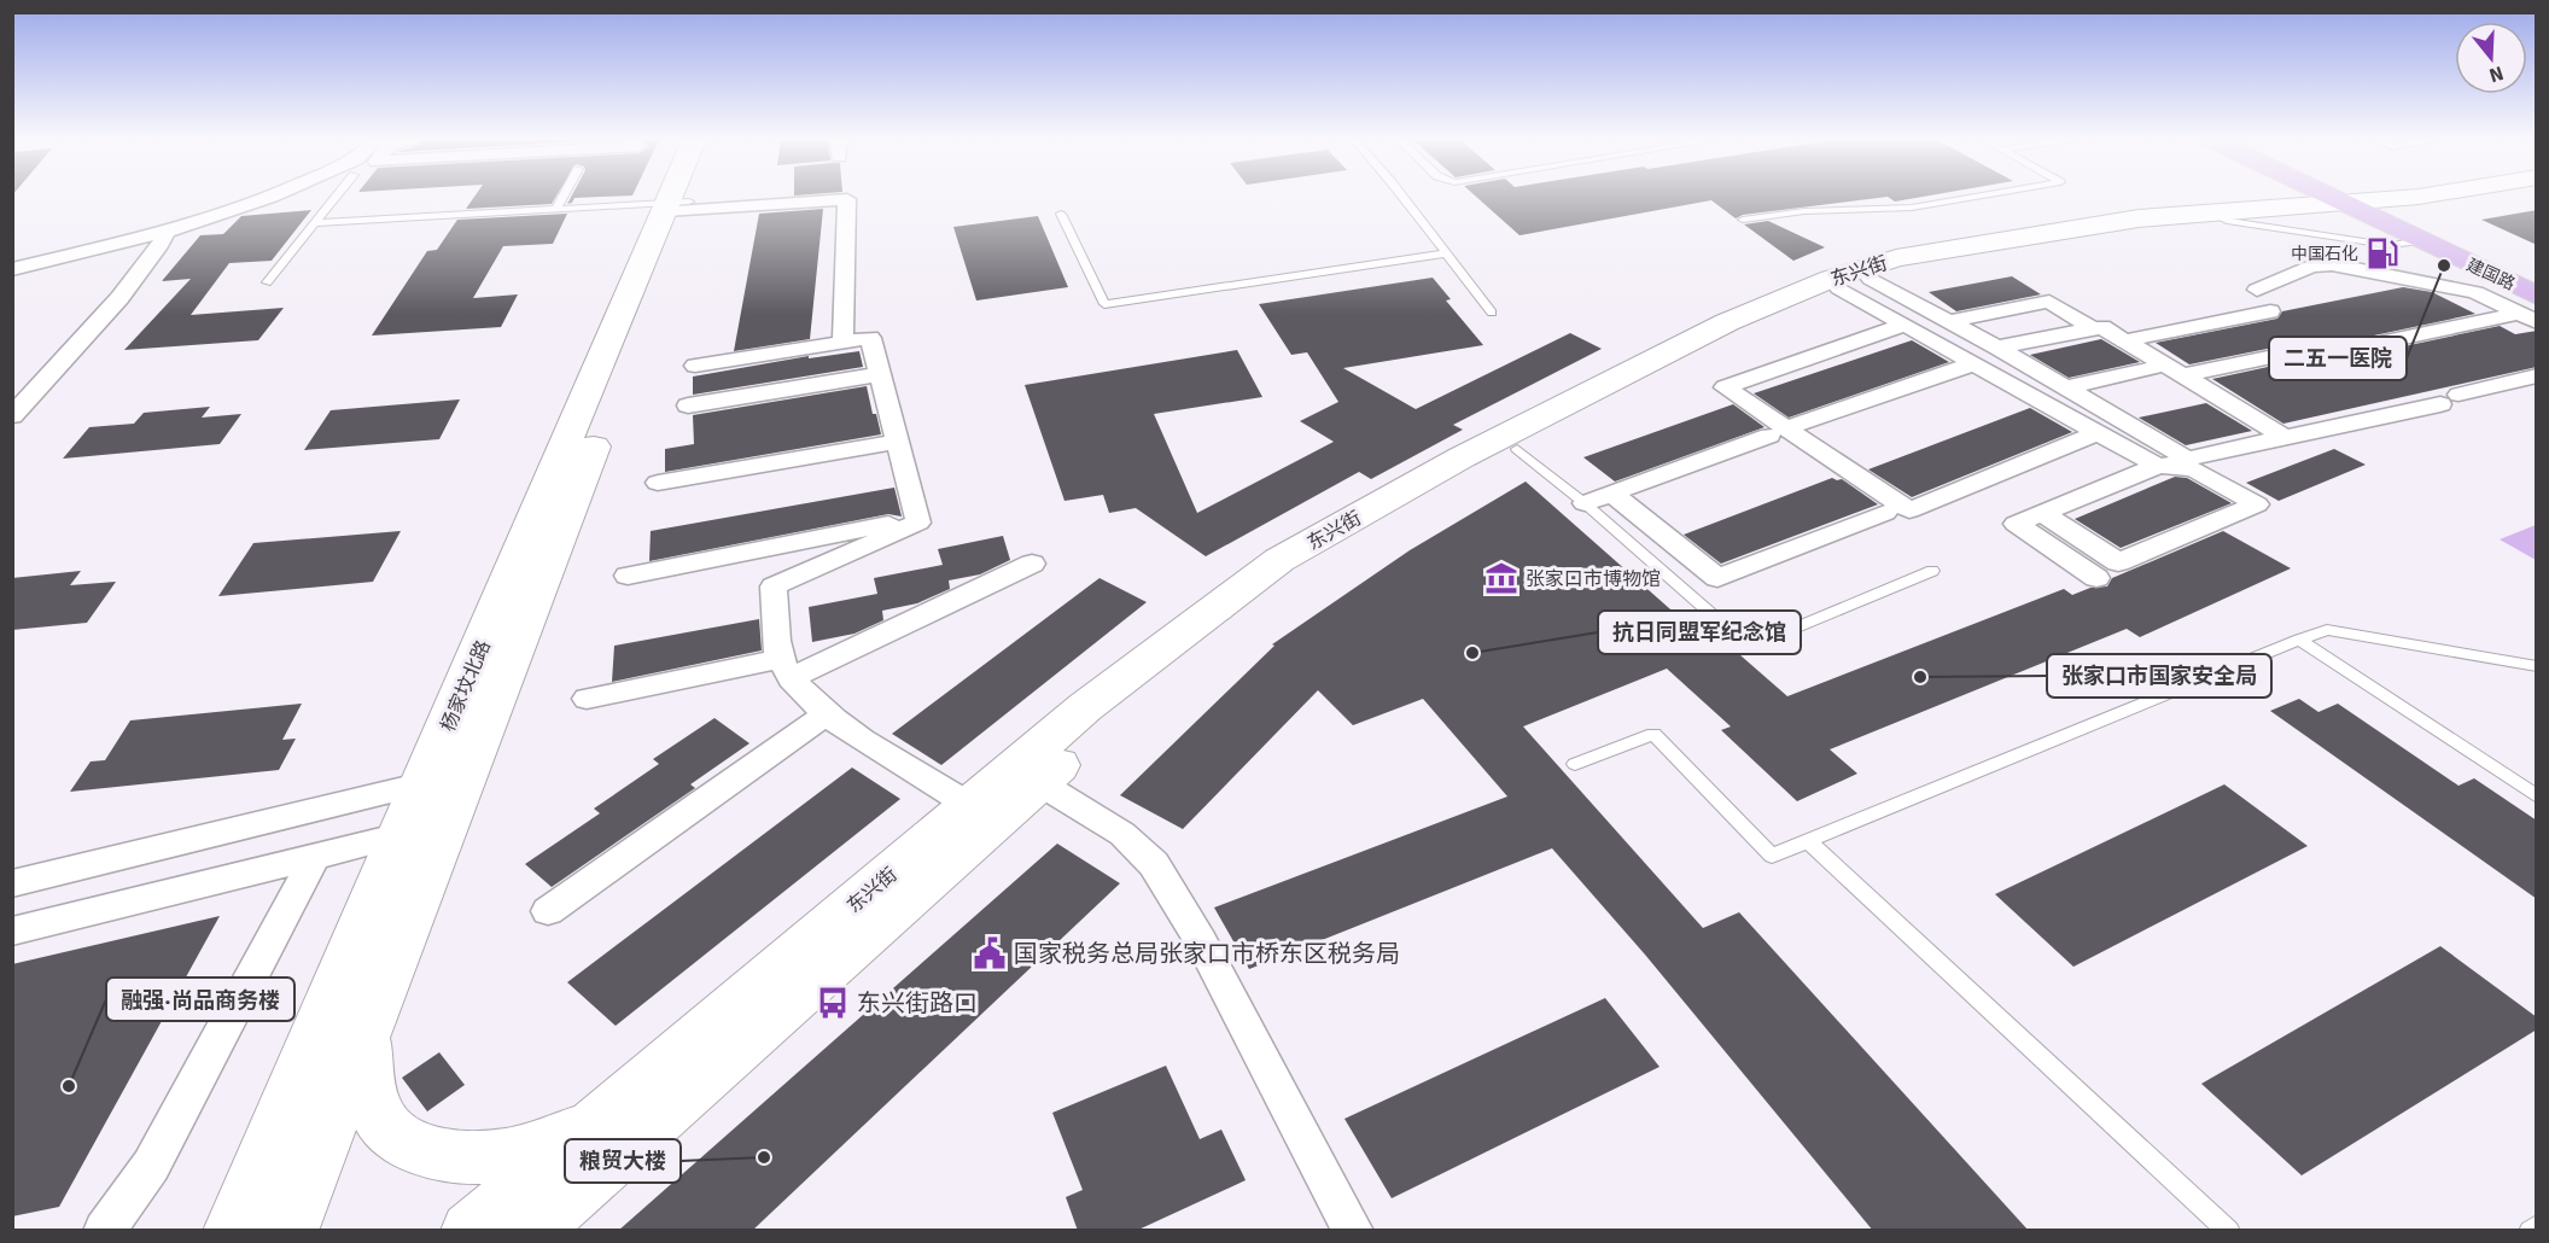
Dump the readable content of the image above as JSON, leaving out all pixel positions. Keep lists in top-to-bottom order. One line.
{"streets":{"main road":["东兴街","建国路","杨家坟北路"]},"crossings":[["东兴街","建国路"]],"places":{"fuel station":["中国石化"],"other":["二五一医院","抗日同盟军纪念馆","张家口市国家安全局","融强·尚品商务楼","粮贸大楼"],"museum":["张家口市博物馆"],"public building":["国家税务总局张家口市桥东区税务局"],"bus stop":["东兴街路口"]},"north":"bottom"}
